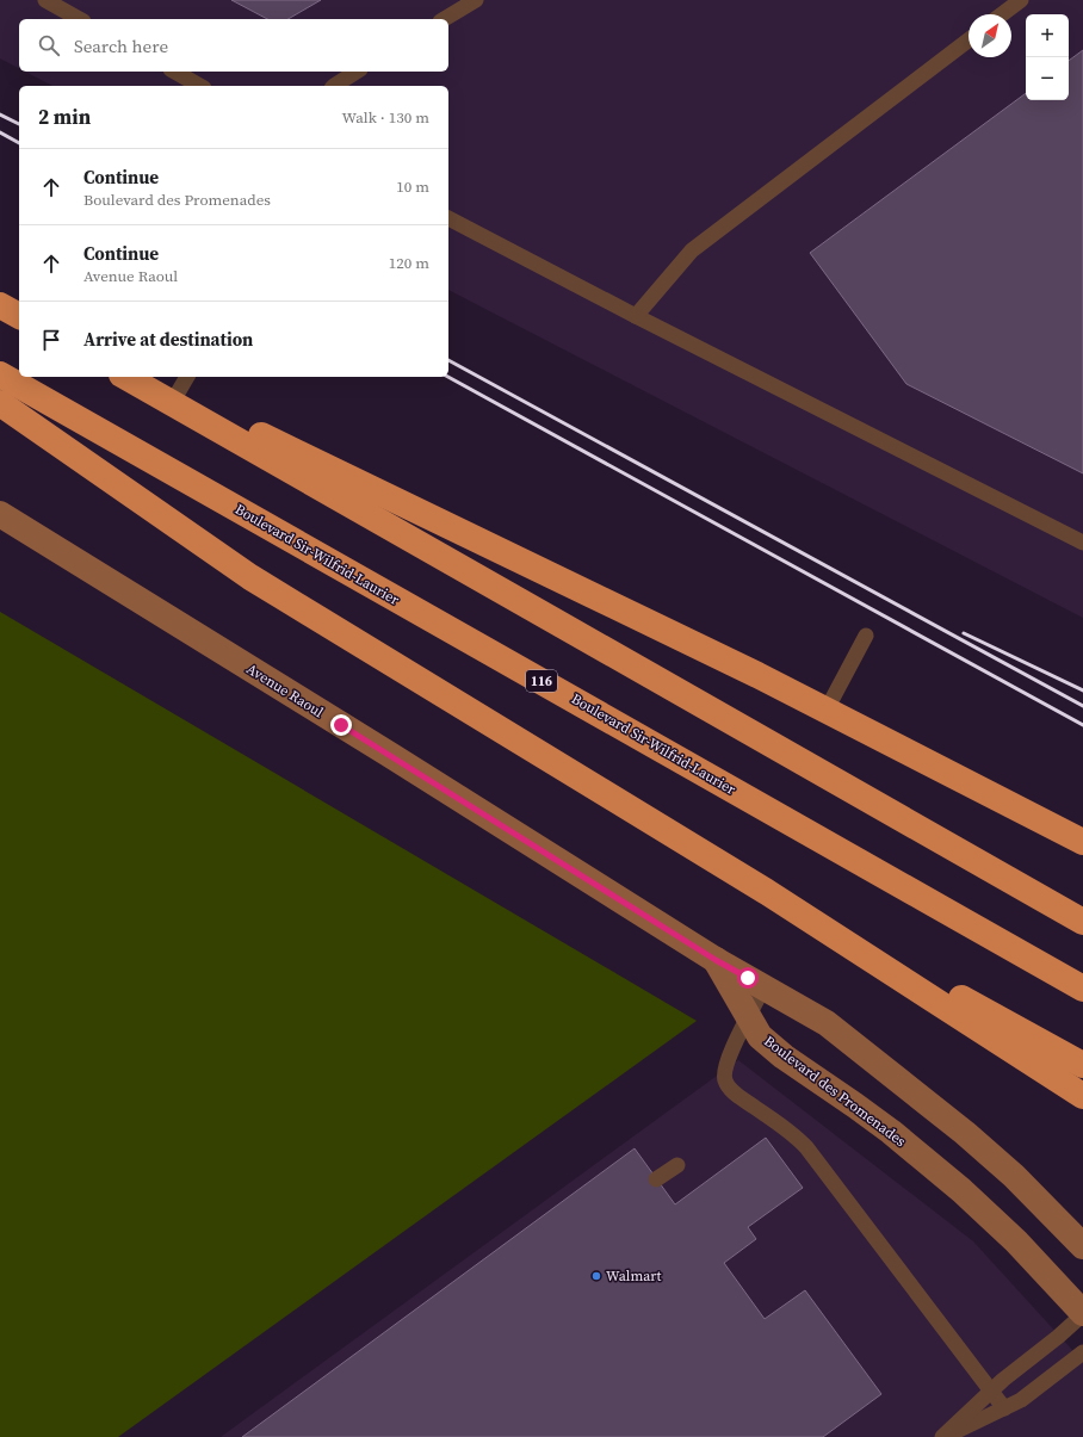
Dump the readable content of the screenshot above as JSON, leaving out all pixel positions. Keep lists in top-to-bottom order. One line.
{"streets":{"highway":["Boulevard Sir-Wilfrid-Laurier","116"],"street":["Avenue Raoul","Boulevard des Promenades"]},"crossings":[["Avenue Raoul","Boulevard des Promenades"]],"places":["Walmart"],"north":"top right","page":{"map_buttons":["+","−"],"search":"Search here","heading":["2 min","Walk · 130 m"],"list":[["Continue","Boulevard des Promenades","10 m"],["Continue","Avenue Raoul","120 m"],"Arrive at destination"]}}
